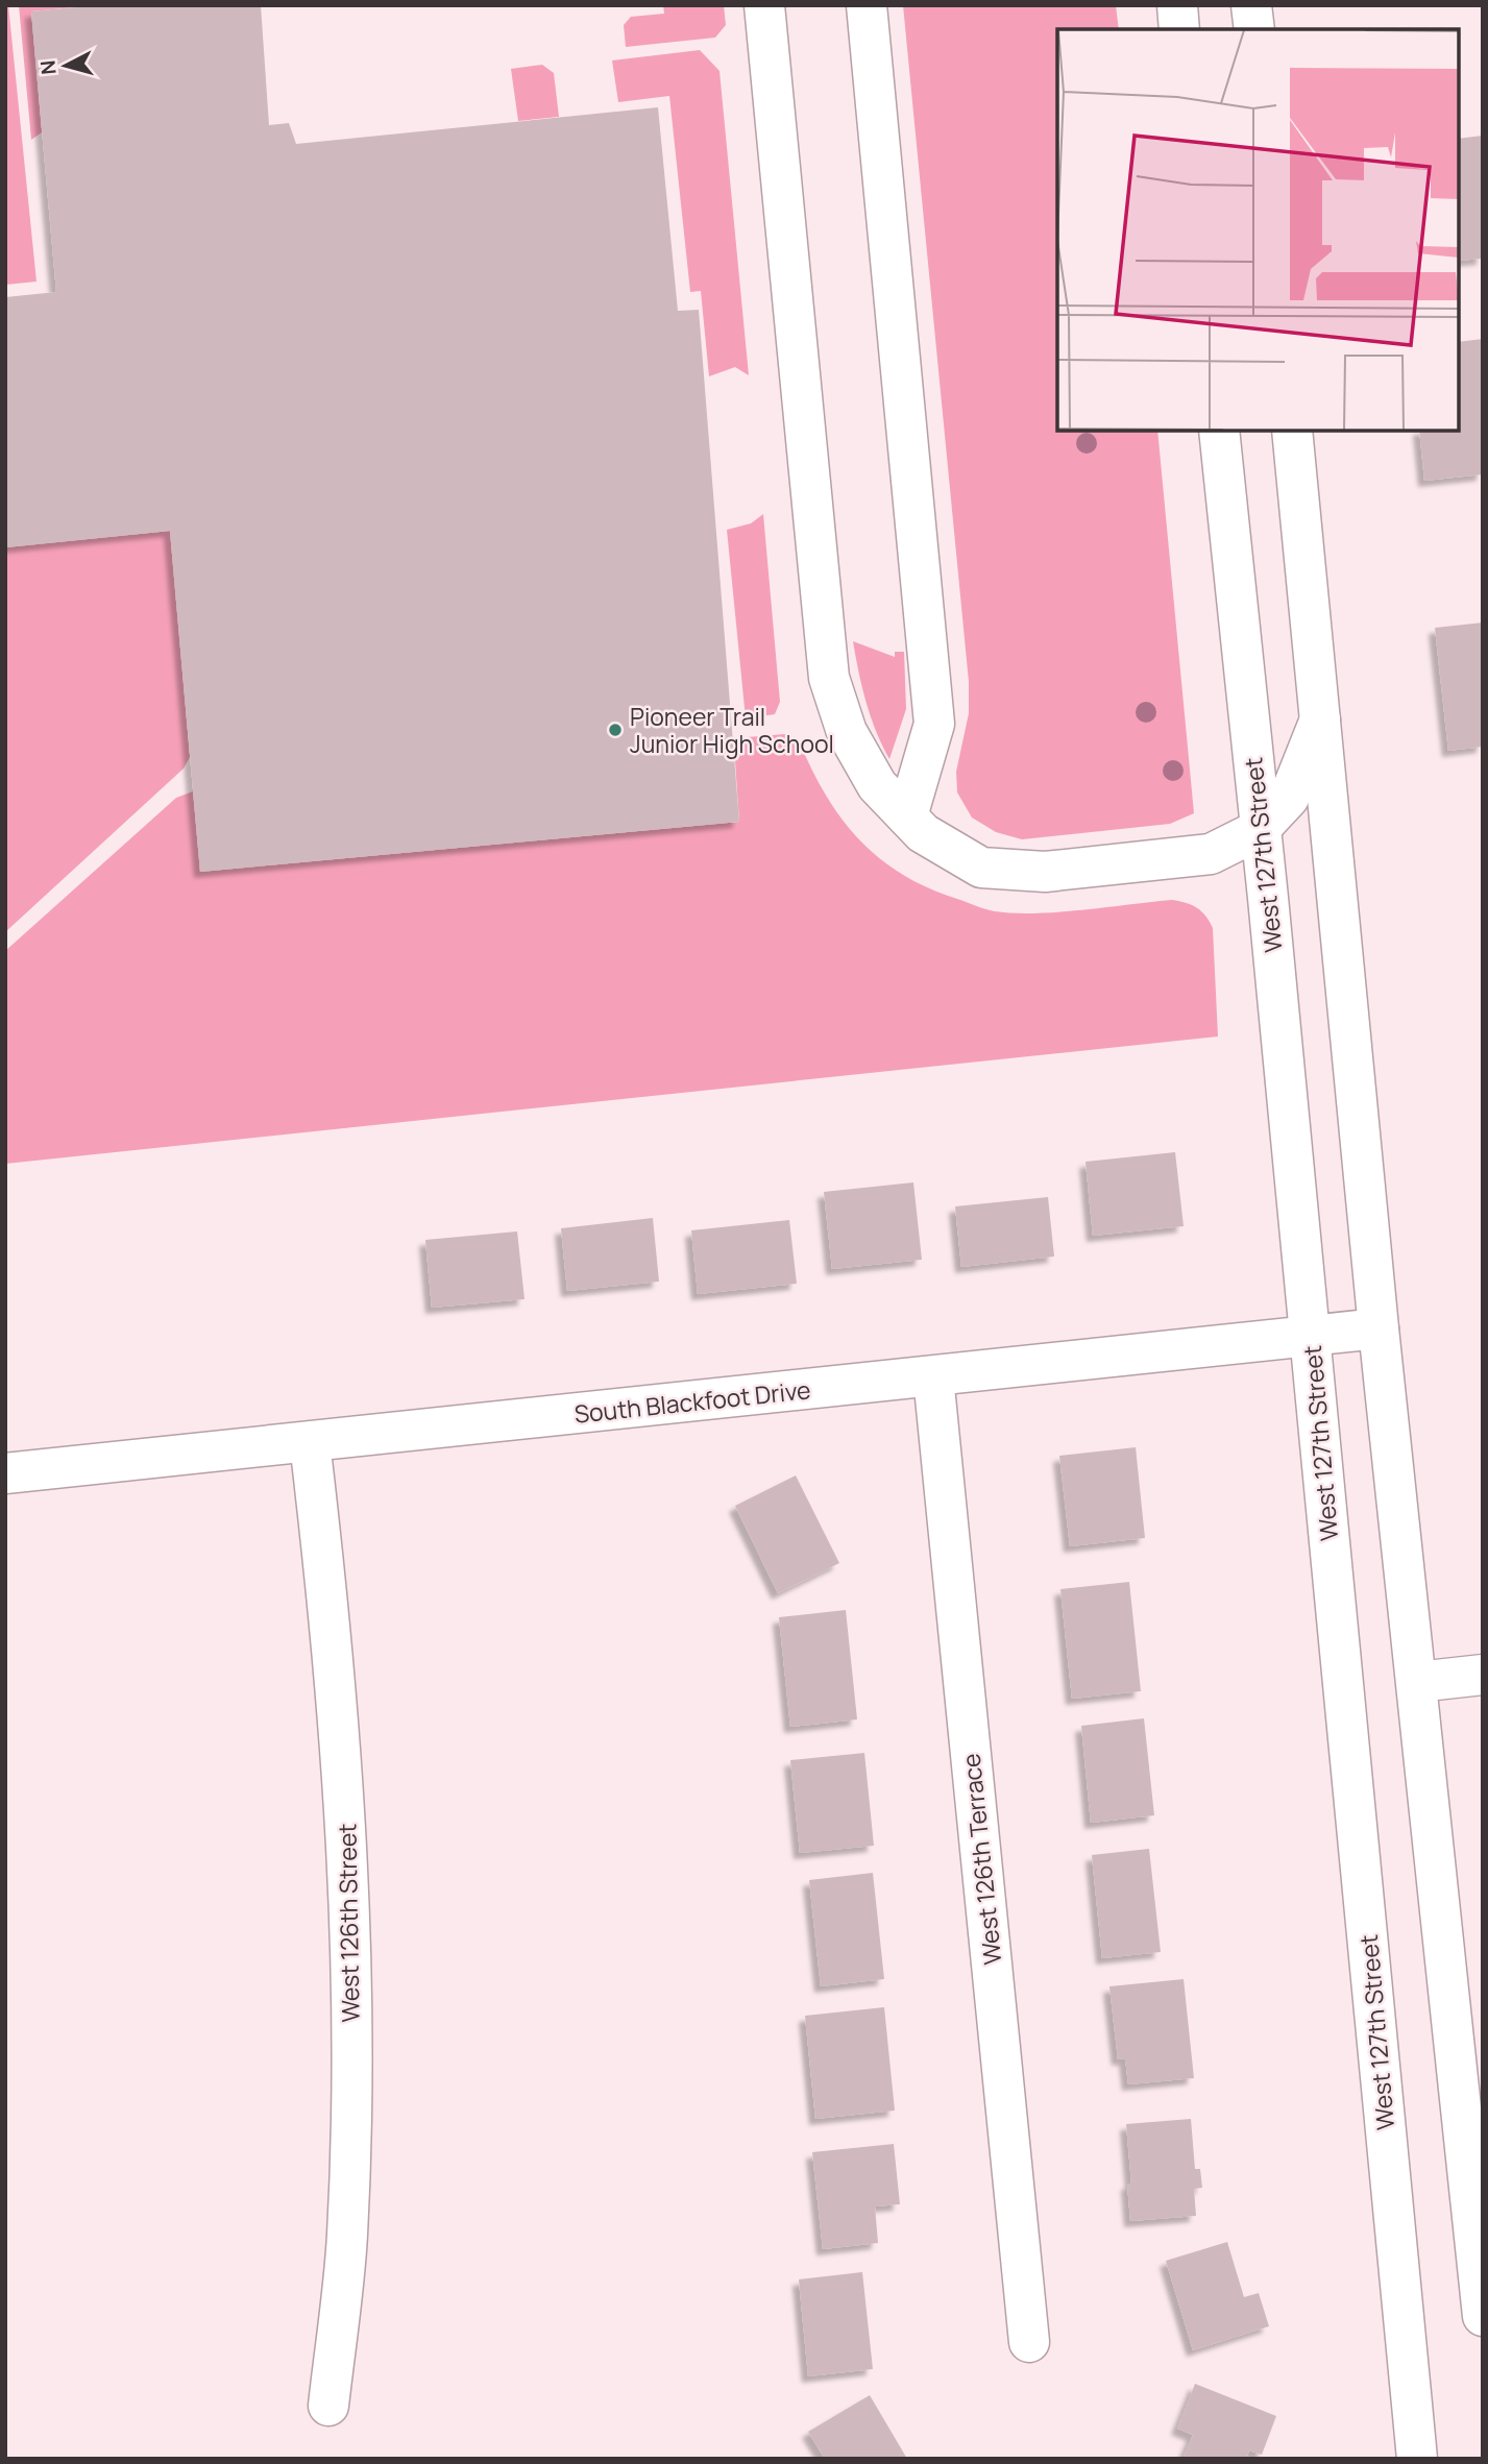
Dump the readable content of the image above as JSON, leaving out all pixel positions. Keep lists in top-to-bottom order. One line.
{"streets":{"main road":["West 127th Street","South Blackfoot Drive","West 126th Terrace","West 126th Street"]},"crossings":[["West 127th Street","South Blackfoot Drive"],["South Blackfoot Drive","West 126th Terrace"],["South Blackfoot Drive","West 126th Street"]],"places":["Pioneer Trail Junior High School"],"north":"left"}
